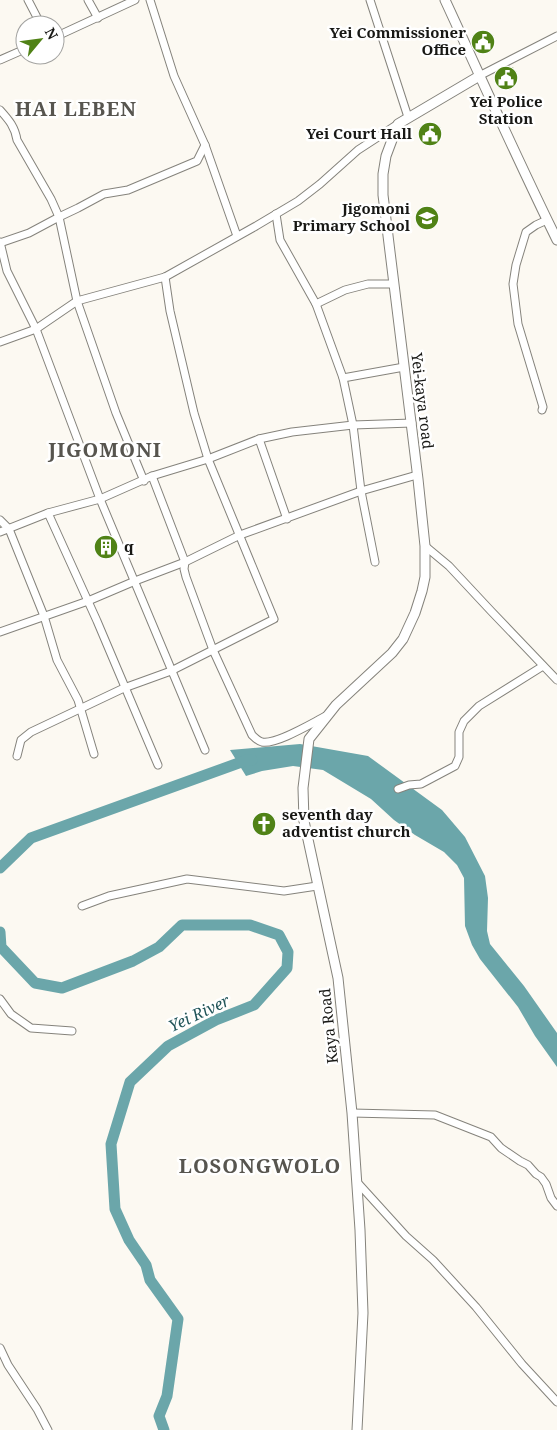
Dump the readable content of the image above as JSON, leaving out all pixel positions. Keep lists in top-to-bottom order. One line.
{"streets":{"main road":["Yei-kaya road","Kaya Road"]},"crossings":[["Yei-kaya road","Kaya Road"]],"districts":["HAI LEBEN","JIGOMONI","LOSONGWOLO"],"water":["Yei River"],"places":{"public building":["Yei Commissioner Office","Yei Police Station","Yei Court Hall"],"school or university":["Jigomoni Primary School"],"building":["q"],"church":["seventh day adventist church"]},"north":"top right"}
